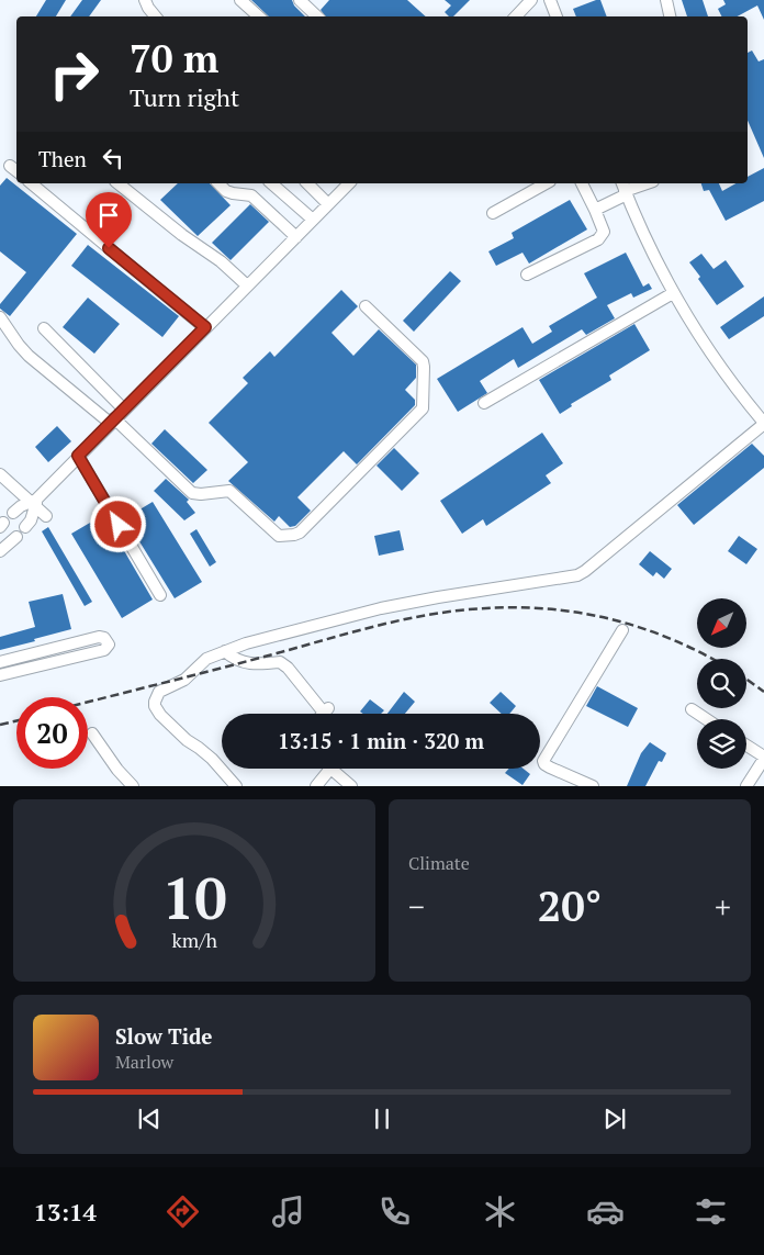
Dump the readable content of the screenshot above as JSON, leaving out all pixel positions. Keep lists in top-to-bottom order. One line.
{"north":"bottom left","page":{"turn":["70 m","Turn right"],"then":"Then","limit":"20","trip":"13:15 · 1 min · 320 m","tile":"Climate","heat":["−","20°","+"],"song":["Slow Tide","Marlow"],"tabs":"13:14","gauge":["10","km/h"]}}
